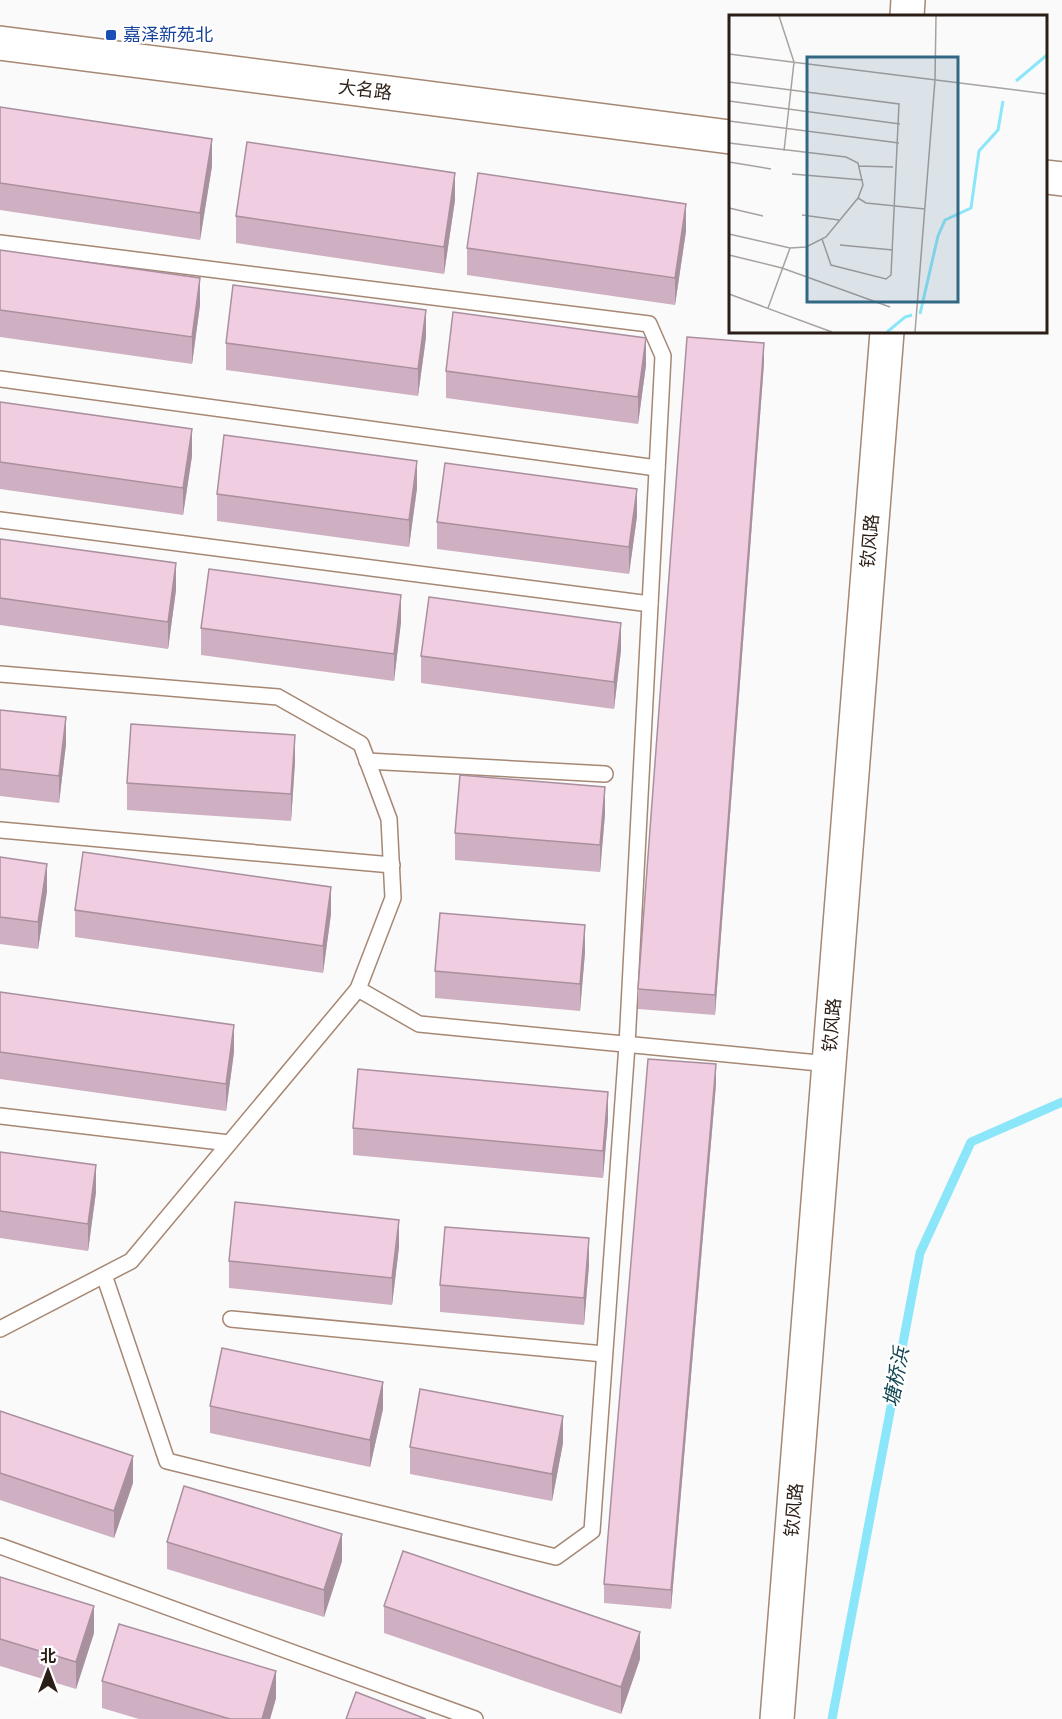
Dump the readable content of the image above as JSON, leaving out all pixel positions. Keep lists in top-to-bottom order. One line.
{"streets":{"street":["大名路","钦风路"]},"water":["塘桥浜"],"places":{"transit":["嘉泽新苑北"]},"north":"top"}
